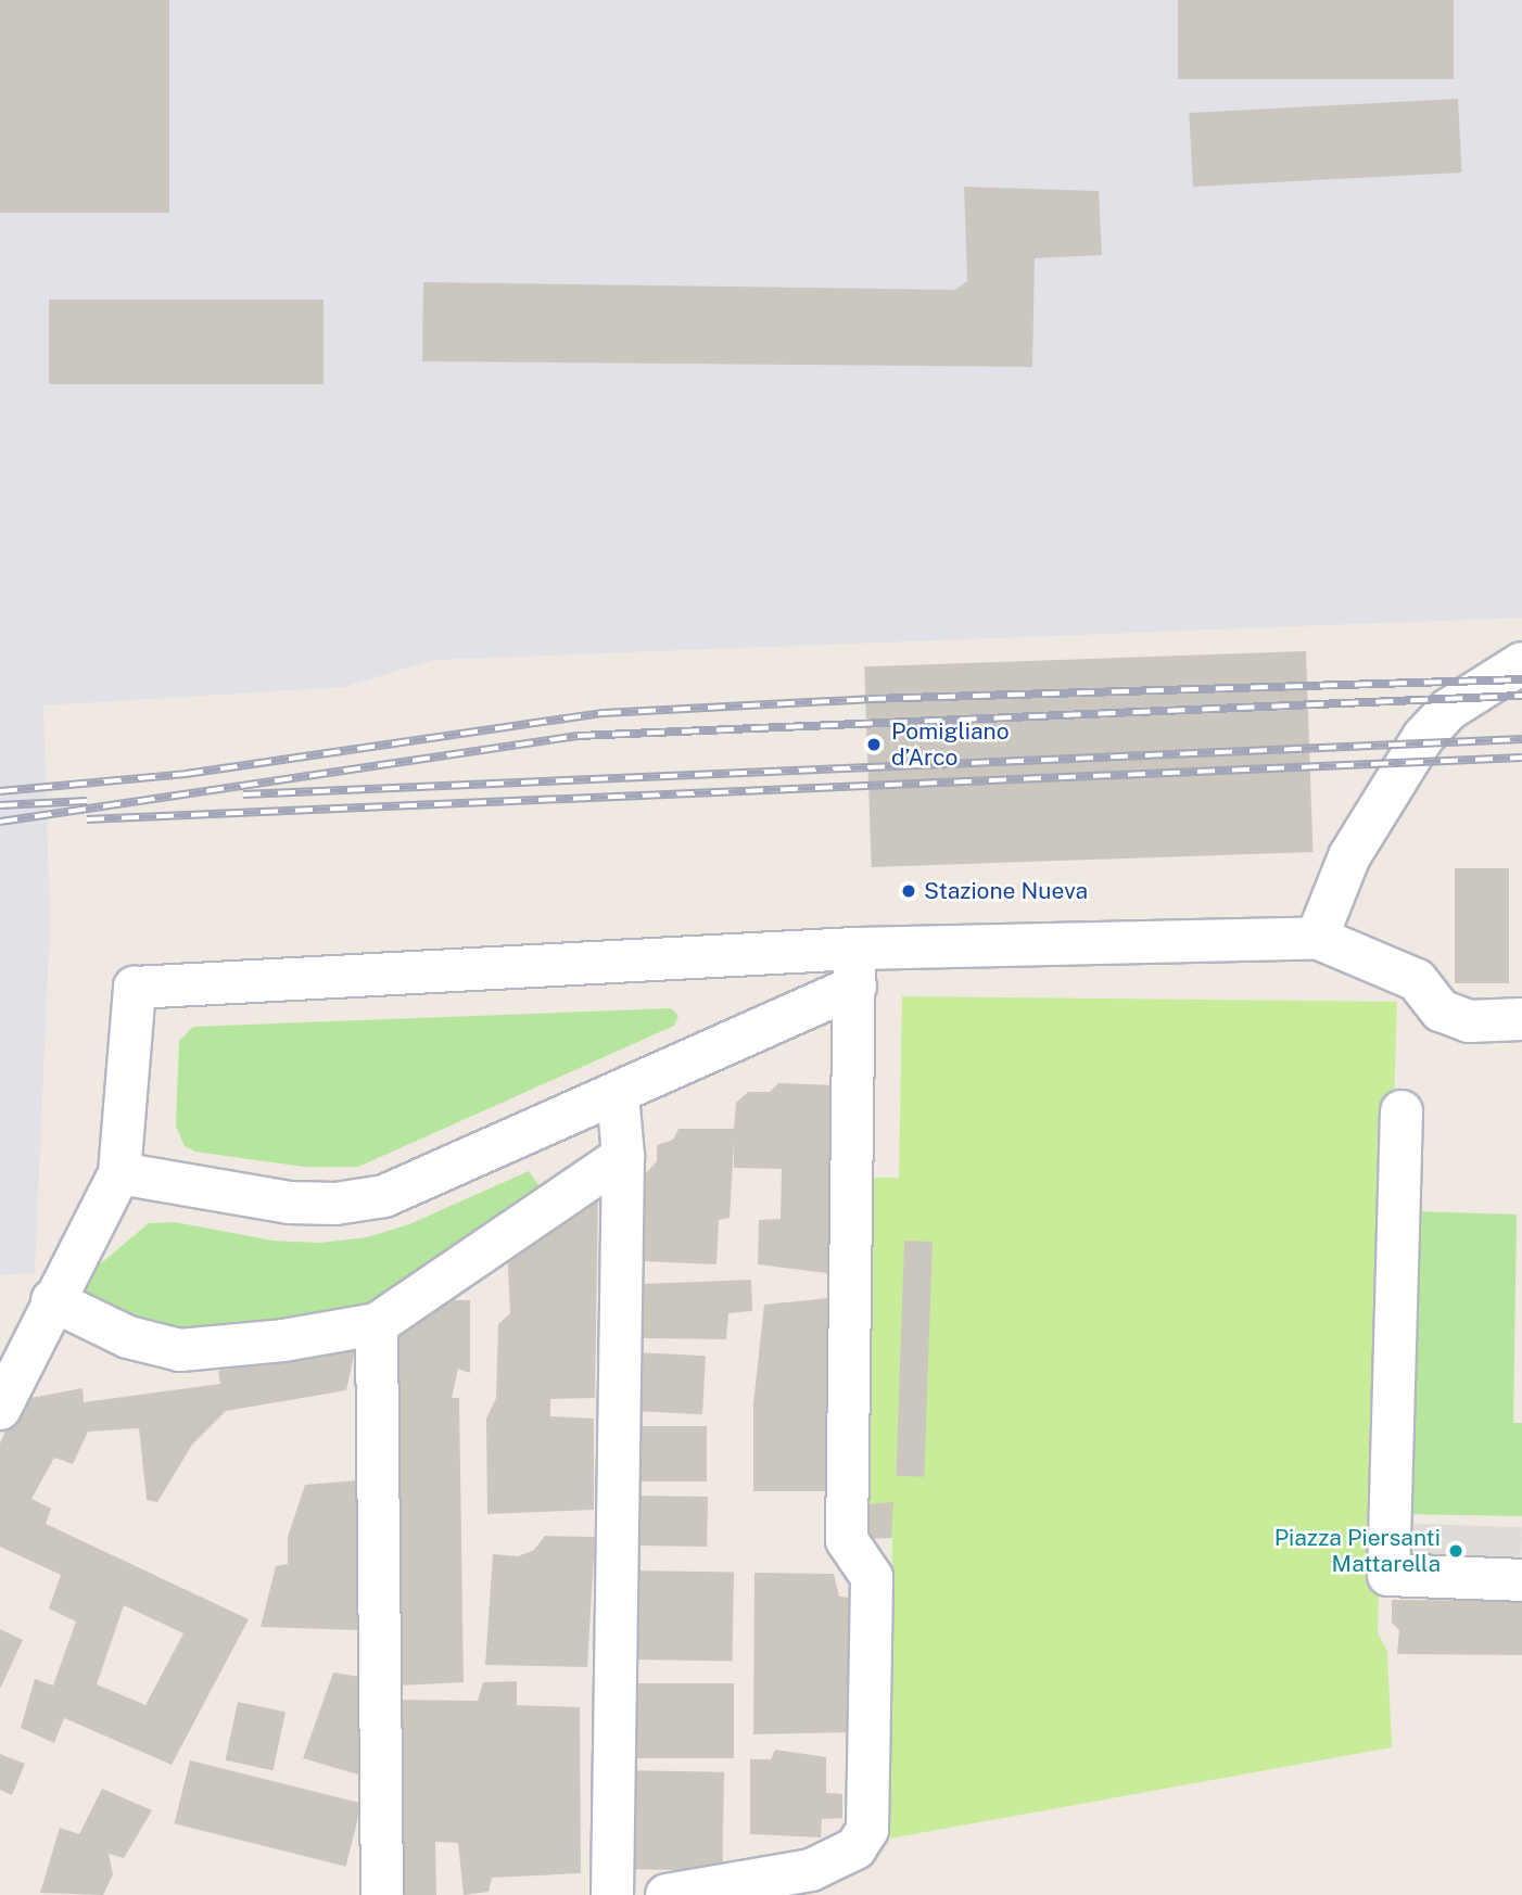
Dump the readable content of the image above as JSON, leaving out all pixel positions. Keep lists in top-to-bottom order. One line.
{"places":["Pomigliano d’Arco","Stazione Nueva","Piazza Piersanti Mattarella"]}
